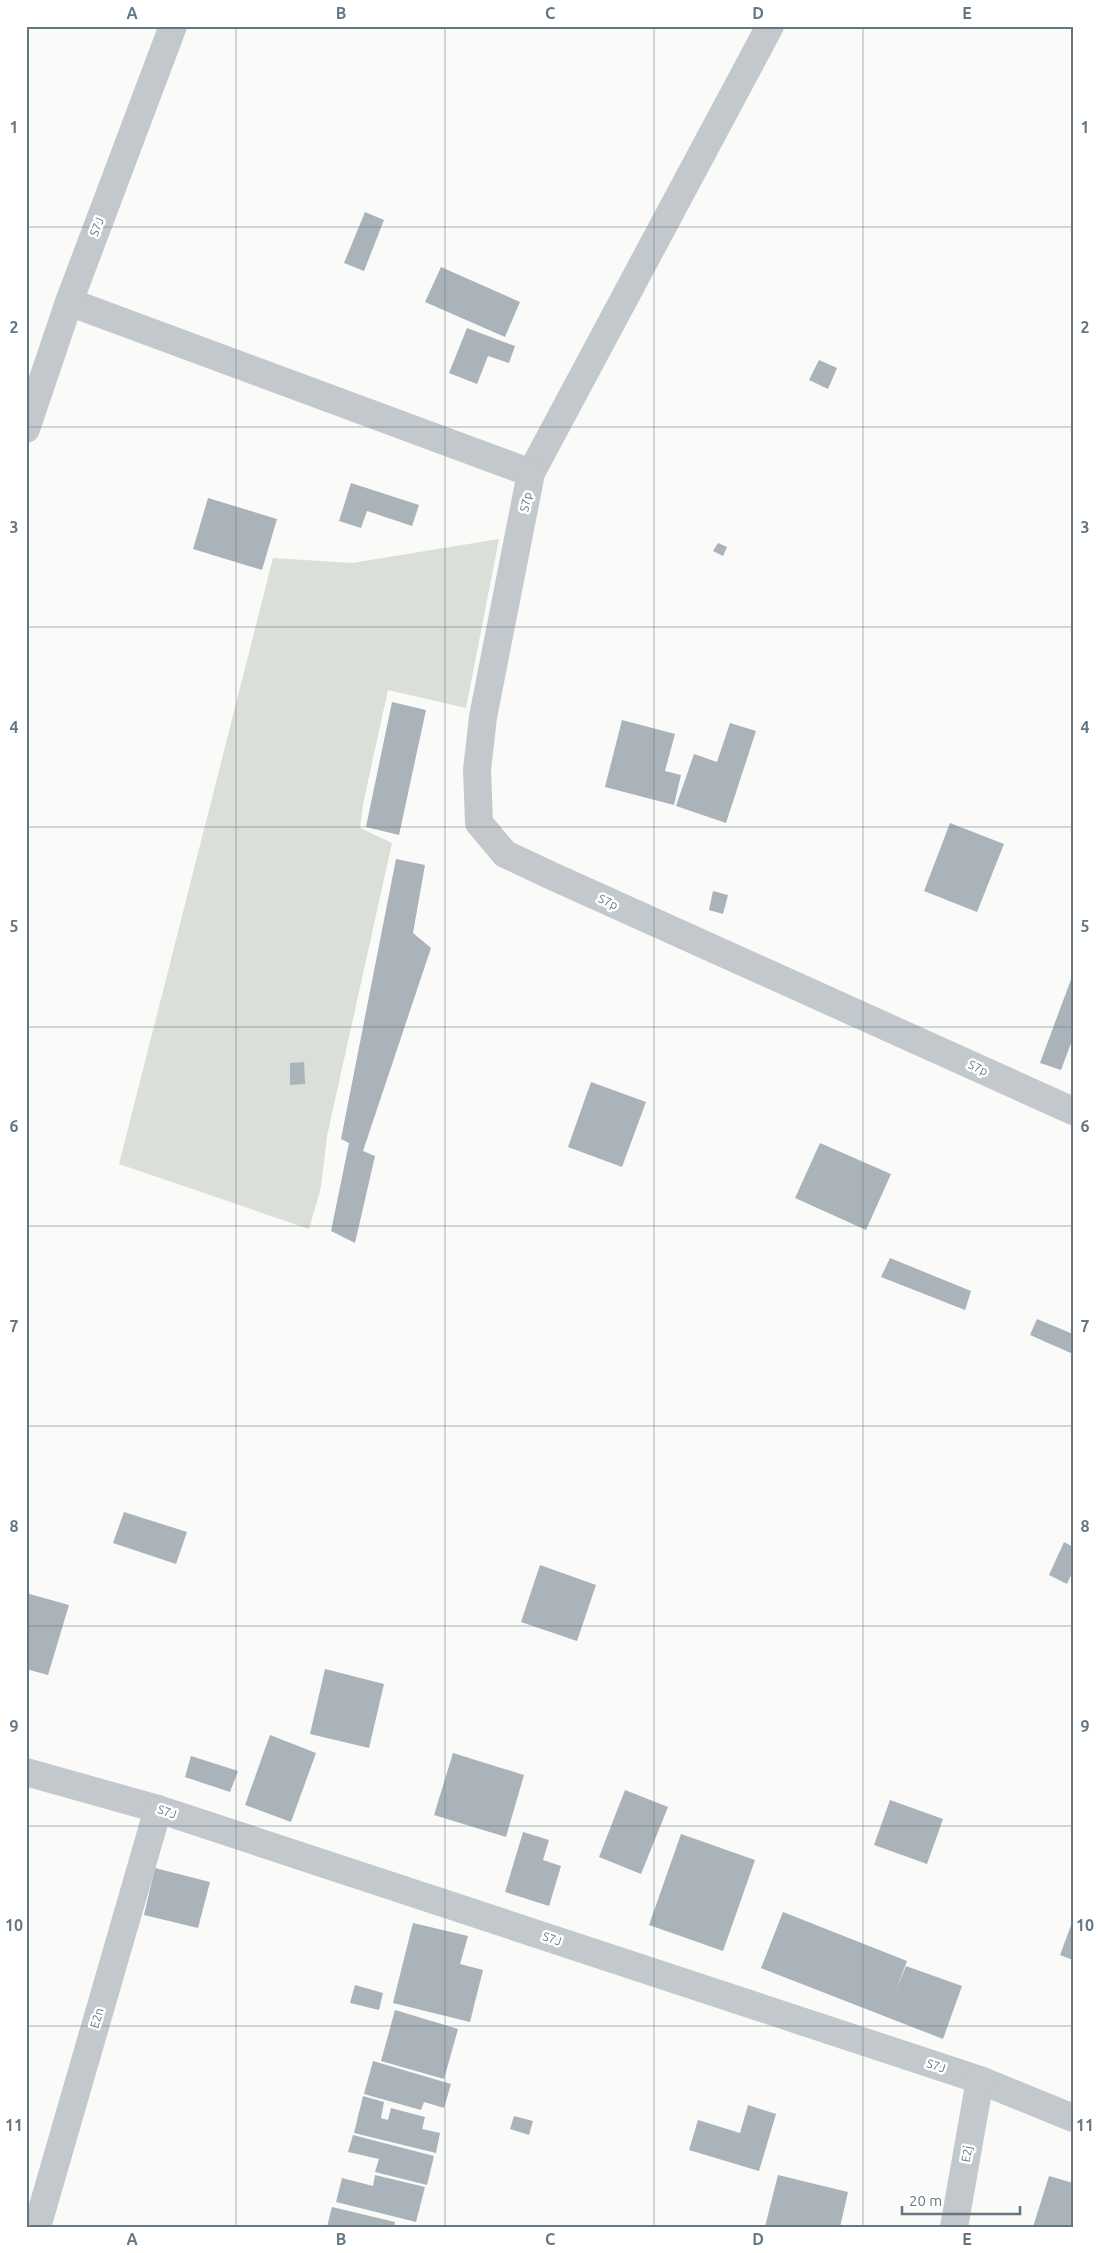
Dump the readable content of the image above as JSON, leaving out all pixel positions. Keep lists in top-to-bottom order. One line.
{"streets":{"street":["S7J","S7p","E2n","E2j"]},"crossings":[["S7J","E2n"],["S7J","E2j"]],"scale_bar":"20 m","grid":{"columns":["A","B","C","D","E"],"rows":["1","2","3","4","5","6","7","8","9","10","11"]}}
